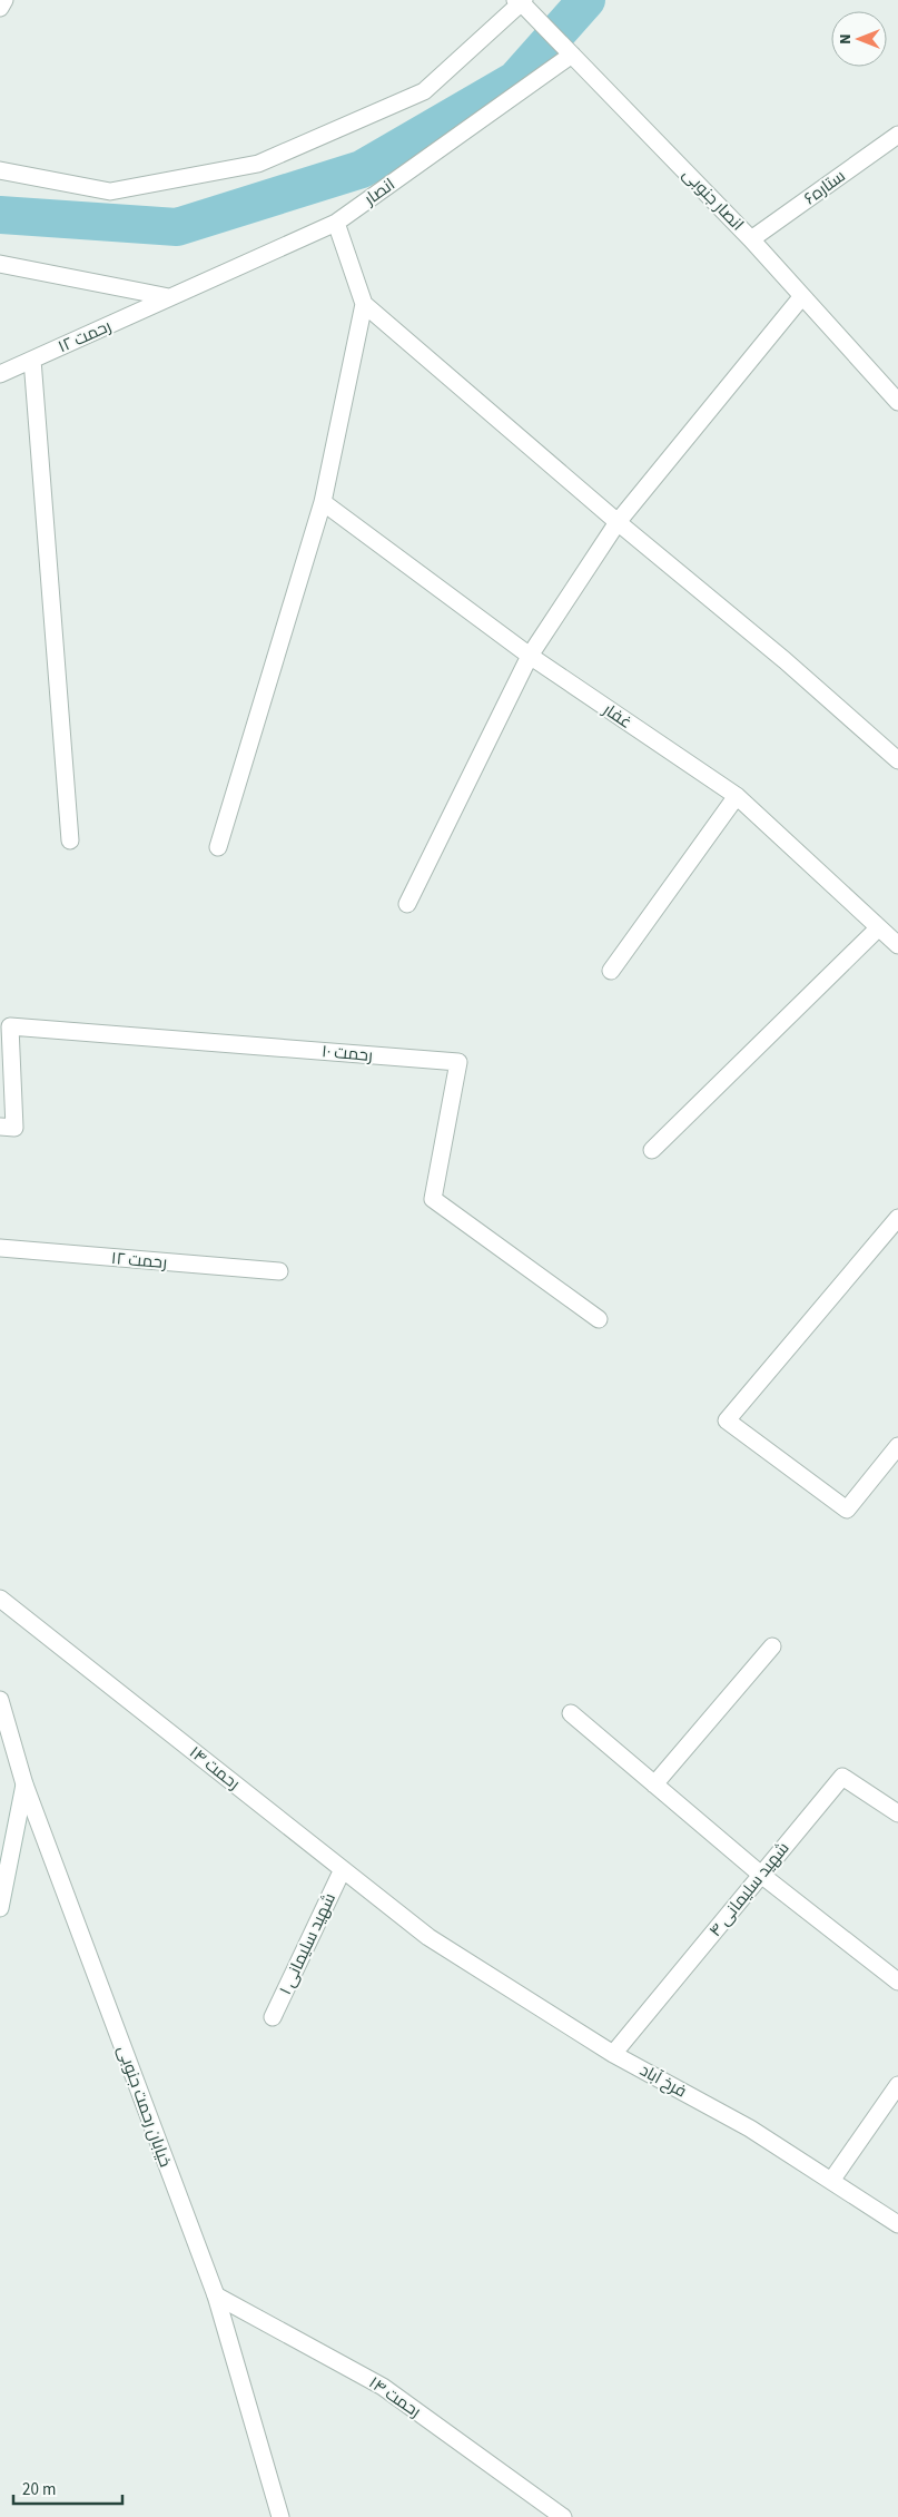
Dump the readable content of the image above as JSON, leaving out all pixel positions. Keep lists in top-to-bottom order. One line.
{"streets":{"street":["ستاره۶","انصار","انصار جنوبی","رحمت ۱۲","غفار","رحمت ۱۰","رحمت ۱۴","شهید سلیمانی ۴","شهید سلیمانی ۱","فرخ آباد","خیابان رحمت جنوبی"]},"crossings":[["ستاره۶","انصار جنوبی"],["انصار","انصار جنوبی"],["انصار","رحمت ۱۲"],["رحمت ۱۴","شهید سلیمانی ۱"],["رحمت ۱۴","فرخ آباد"],["رحمت ۱۴","خیابان رحمت جنوبی"],["شهید سلیمانی ۴","فرخ آباد"]],"scale_bar":"20 m","north":"left"}
